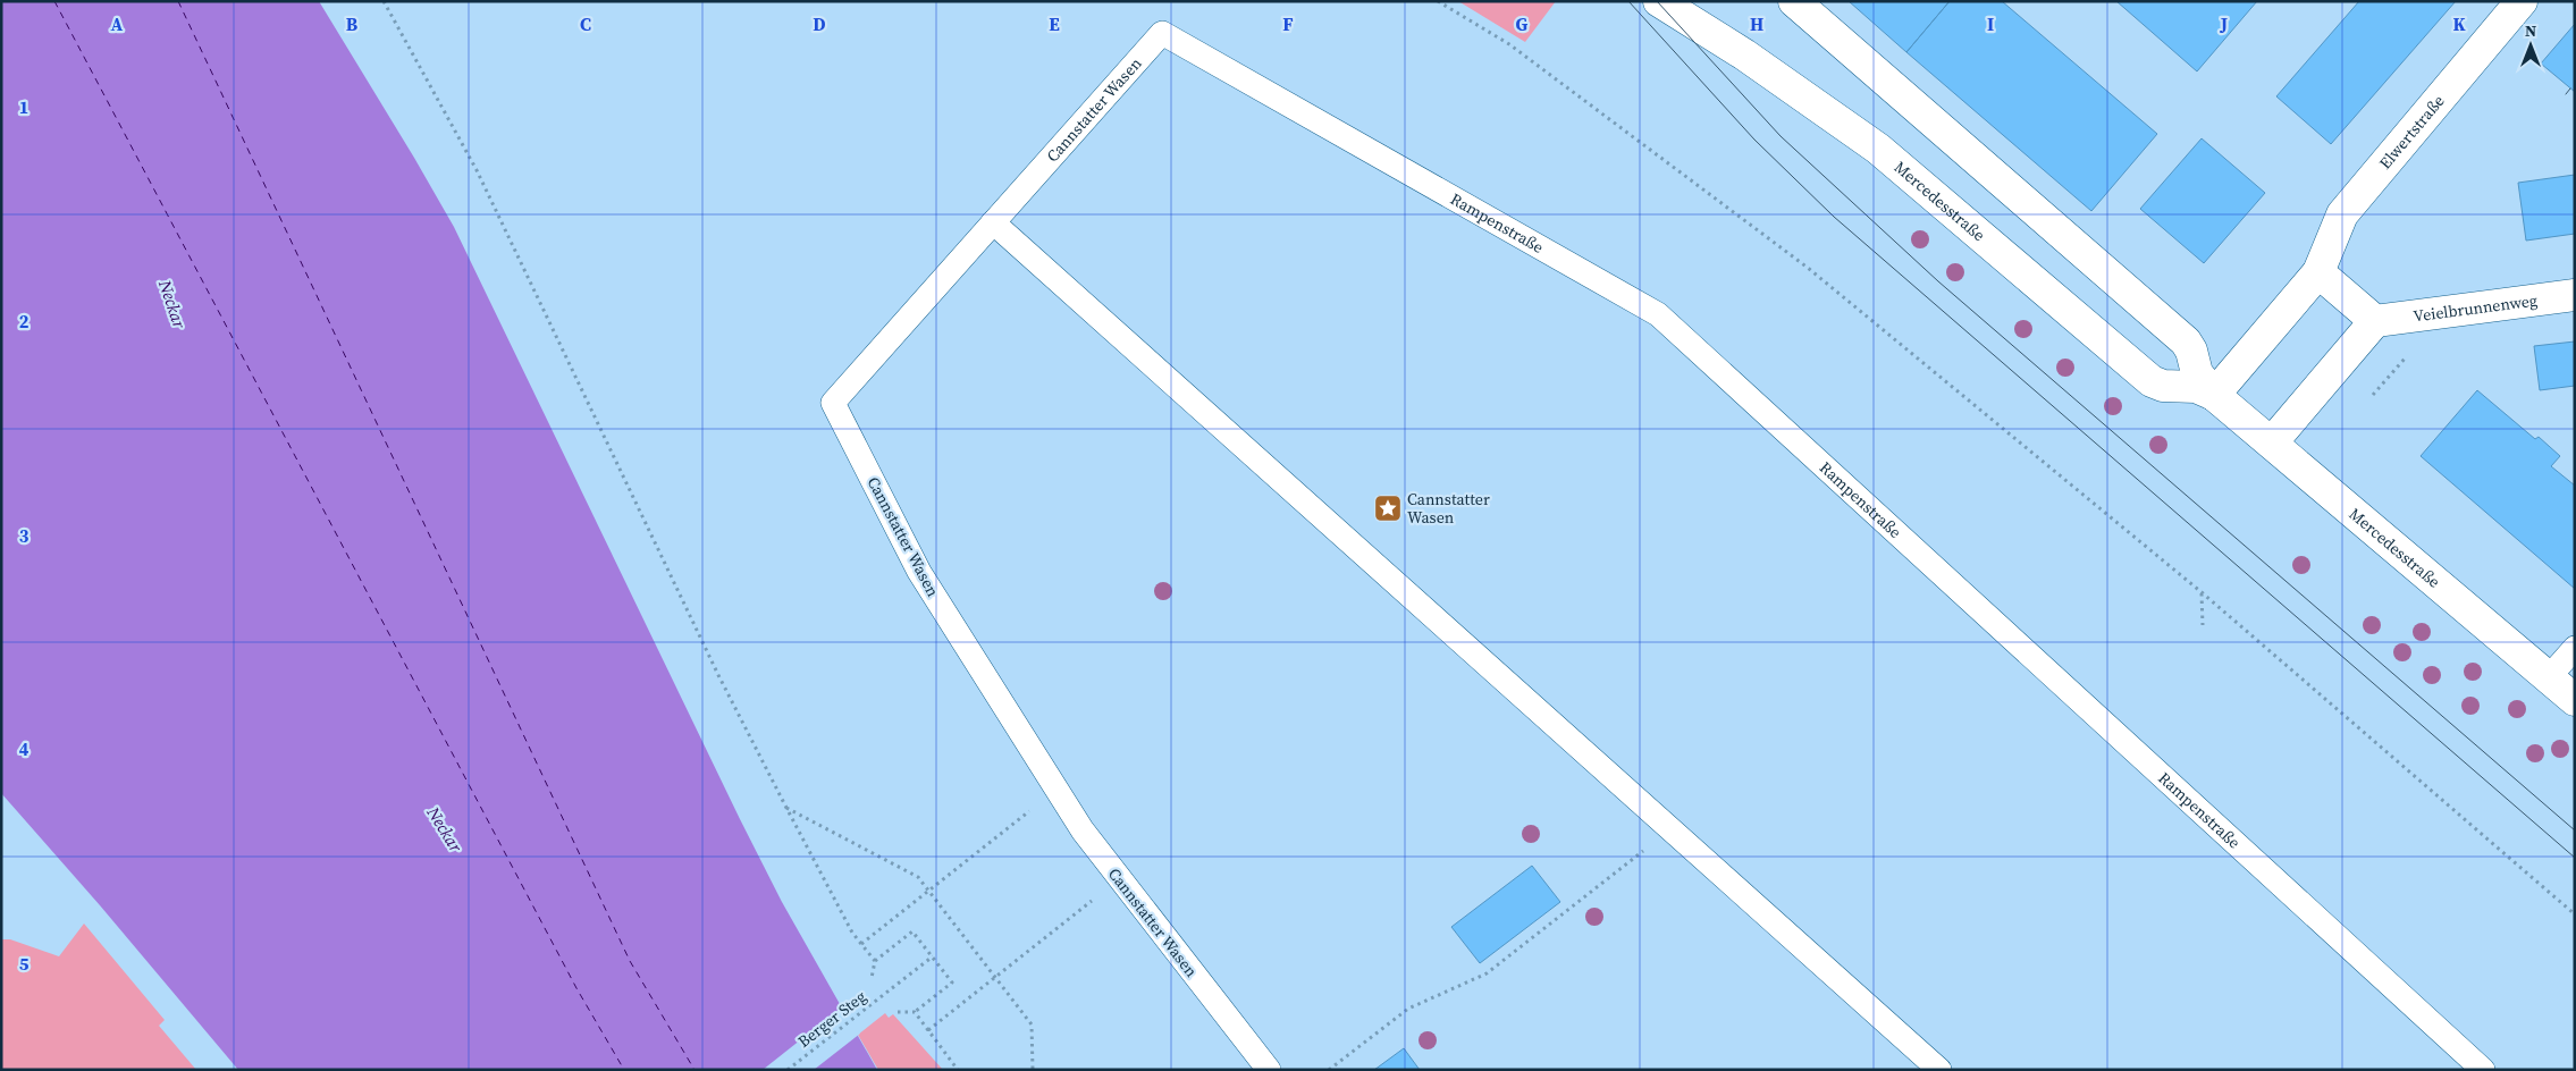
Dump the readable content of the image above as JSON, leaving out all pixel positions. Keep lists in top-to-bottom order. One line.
{"streets":{"main road":["Elwertstraße","Mercedesstraße","Veielbrunnenweg"],"lane":["Cannstatter Wasen","Rampenstraße"],"path":["Berger Steg"]},"crossings":[["Cannstatter Wasen","Rampenstraße"],["Elwertstraße","Mercedesstraße"]],"water":["Neckar"],"places":{"place":["Cannstatter Wasen"]},"north":"top","grid":{"columns":["A","B","C","D","E","F","G","H","I","J","K"],"rows":["1","2","3","4","5"]}}
